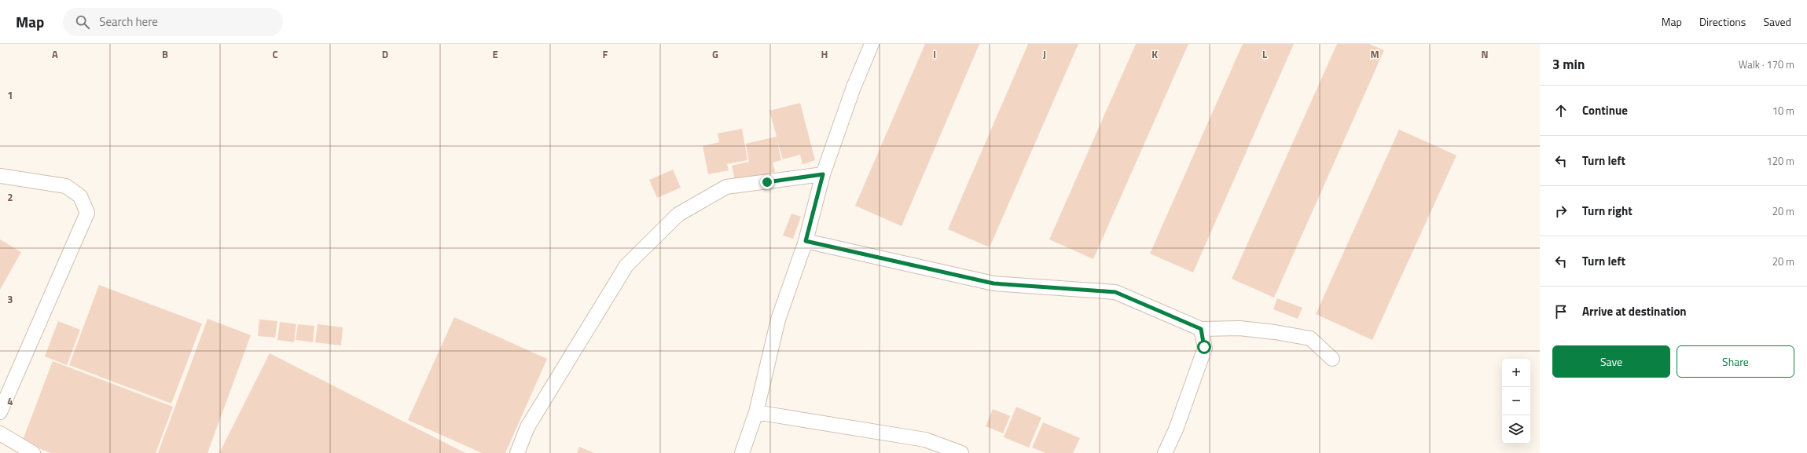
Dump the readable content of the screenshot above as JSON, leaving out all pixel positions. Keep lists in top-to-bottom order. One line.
{"page":{"header":"Map","search":"Search here","nav":["Map","Directions","Saved"],"heading":["3 min","Walk · 170 m"],"list":[["Continue","10 m"],["Turn left","120 m"],["Turn right","20 m"],["Turn left","20 m"],"Arrive at destination"],"buttons":["Save","Share"],"map_buttons":["+","−"]},"grid":{"columns":["A","B","C","D","E","F","G","H","I","J","K","L","M","N"],"rows":["1","2","3","4"]}}
